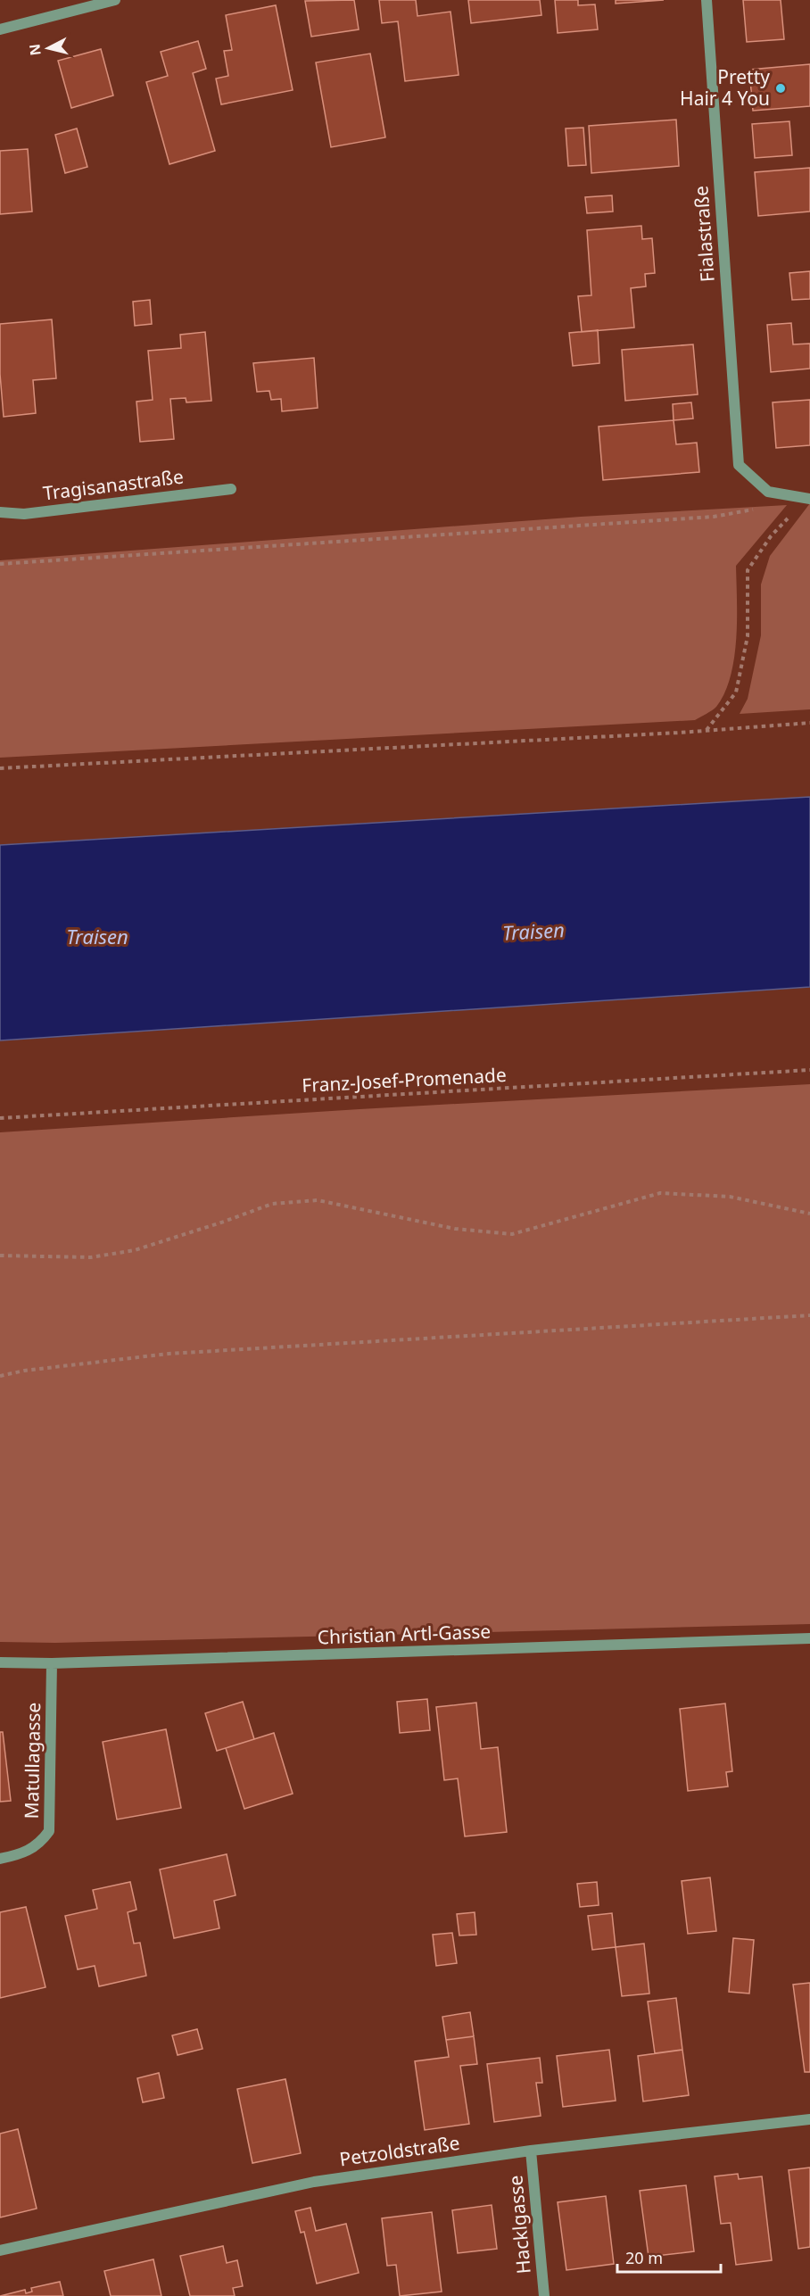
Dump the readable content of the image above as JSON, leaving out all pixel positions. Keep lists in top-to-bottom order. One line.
{"streets":{"street":["Fialastraße","Tragisanastraße","Christian Artl-Gasse","Matullagasse","Petzoldstraße","Hacklgasse"],"path":["Franz-Josef-Promenade"]},"crossings":[["Christian Artl-Gasse","Matullagasse"],["Petzoldstraße","Hacklgasse"]],"water":["Traisen"],"places":["Pretty Hair 4 You"],"scale_bar":"20 m","north":"left"}
